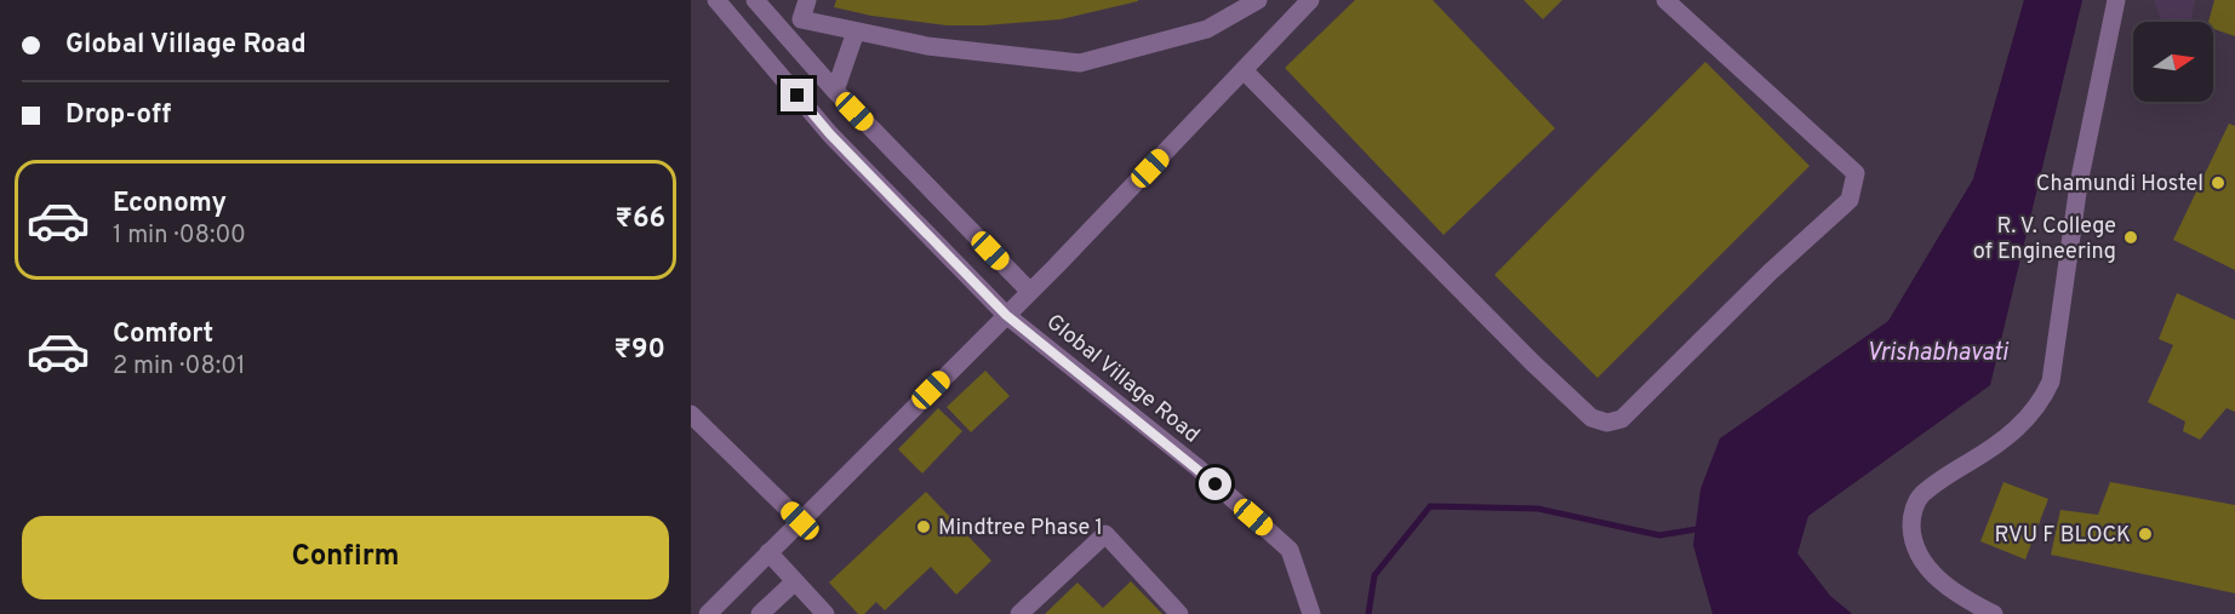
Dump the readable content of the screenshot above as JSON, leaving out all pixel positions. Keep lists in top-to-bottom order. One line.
{"streets":{"street":["Global Village Road"]},"water":["Vrishabhavati"],"places":["Chamundi Hostel","R. V. College of Engineering","Mindtree Phase 1","RVU F BLOCK"],"north":"right","page":{"banner":["Global Village Road","Drop-off"],"list":[{"name":"Economy","note":"1 min · 08:00","value":"₹66"},{"name":"Comfort","note":"2 min · 08:01","value":"₹90"}],"buttons":"Confirm"}}
